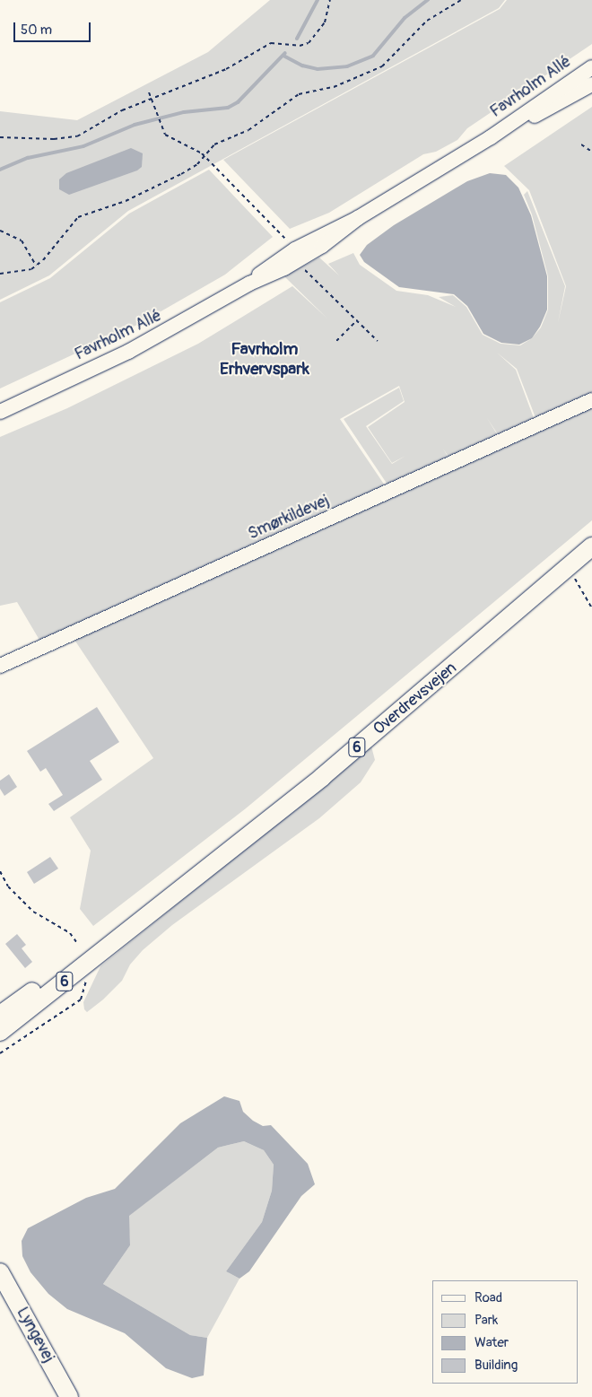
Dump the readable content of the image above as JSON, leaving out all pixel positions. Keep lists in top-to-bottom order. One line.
{"streets":{"main road":["Overdrevsvejen","6","Lyngevej"],"street":["Favrholm Allé","Smørkildevej"]},"districts":["Favrholm Erhvervspark"],"legend":["Road","Park","Water","Building"],"scale_bar":"50 m"}
